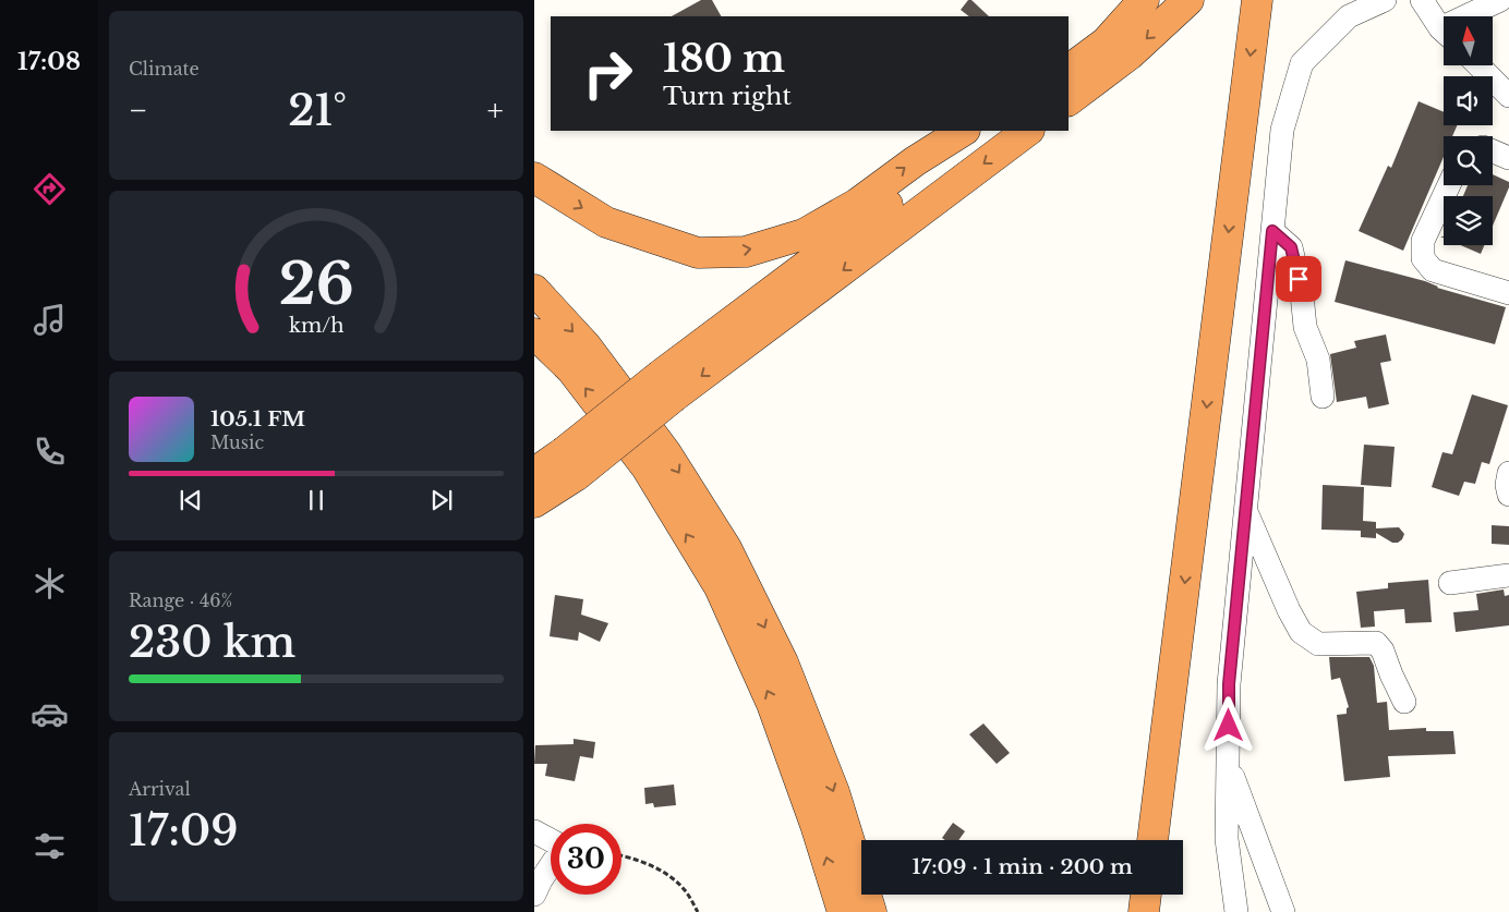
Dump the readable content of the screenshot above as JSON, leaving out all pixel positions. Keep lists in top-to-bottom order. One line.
{"north":"top","page":{"tabs":"17:08","tile":["Climate",["Range · 46%","230 km"],["Arrival","17:09"]],"turn":["180 m","Turn right"],"heat":["−","21°","+"],"song":["105.1 FM","Music"],"limit":"30","trip":"17:09 · 1 min · 200 m","gauge":["26","km/h"]}}
